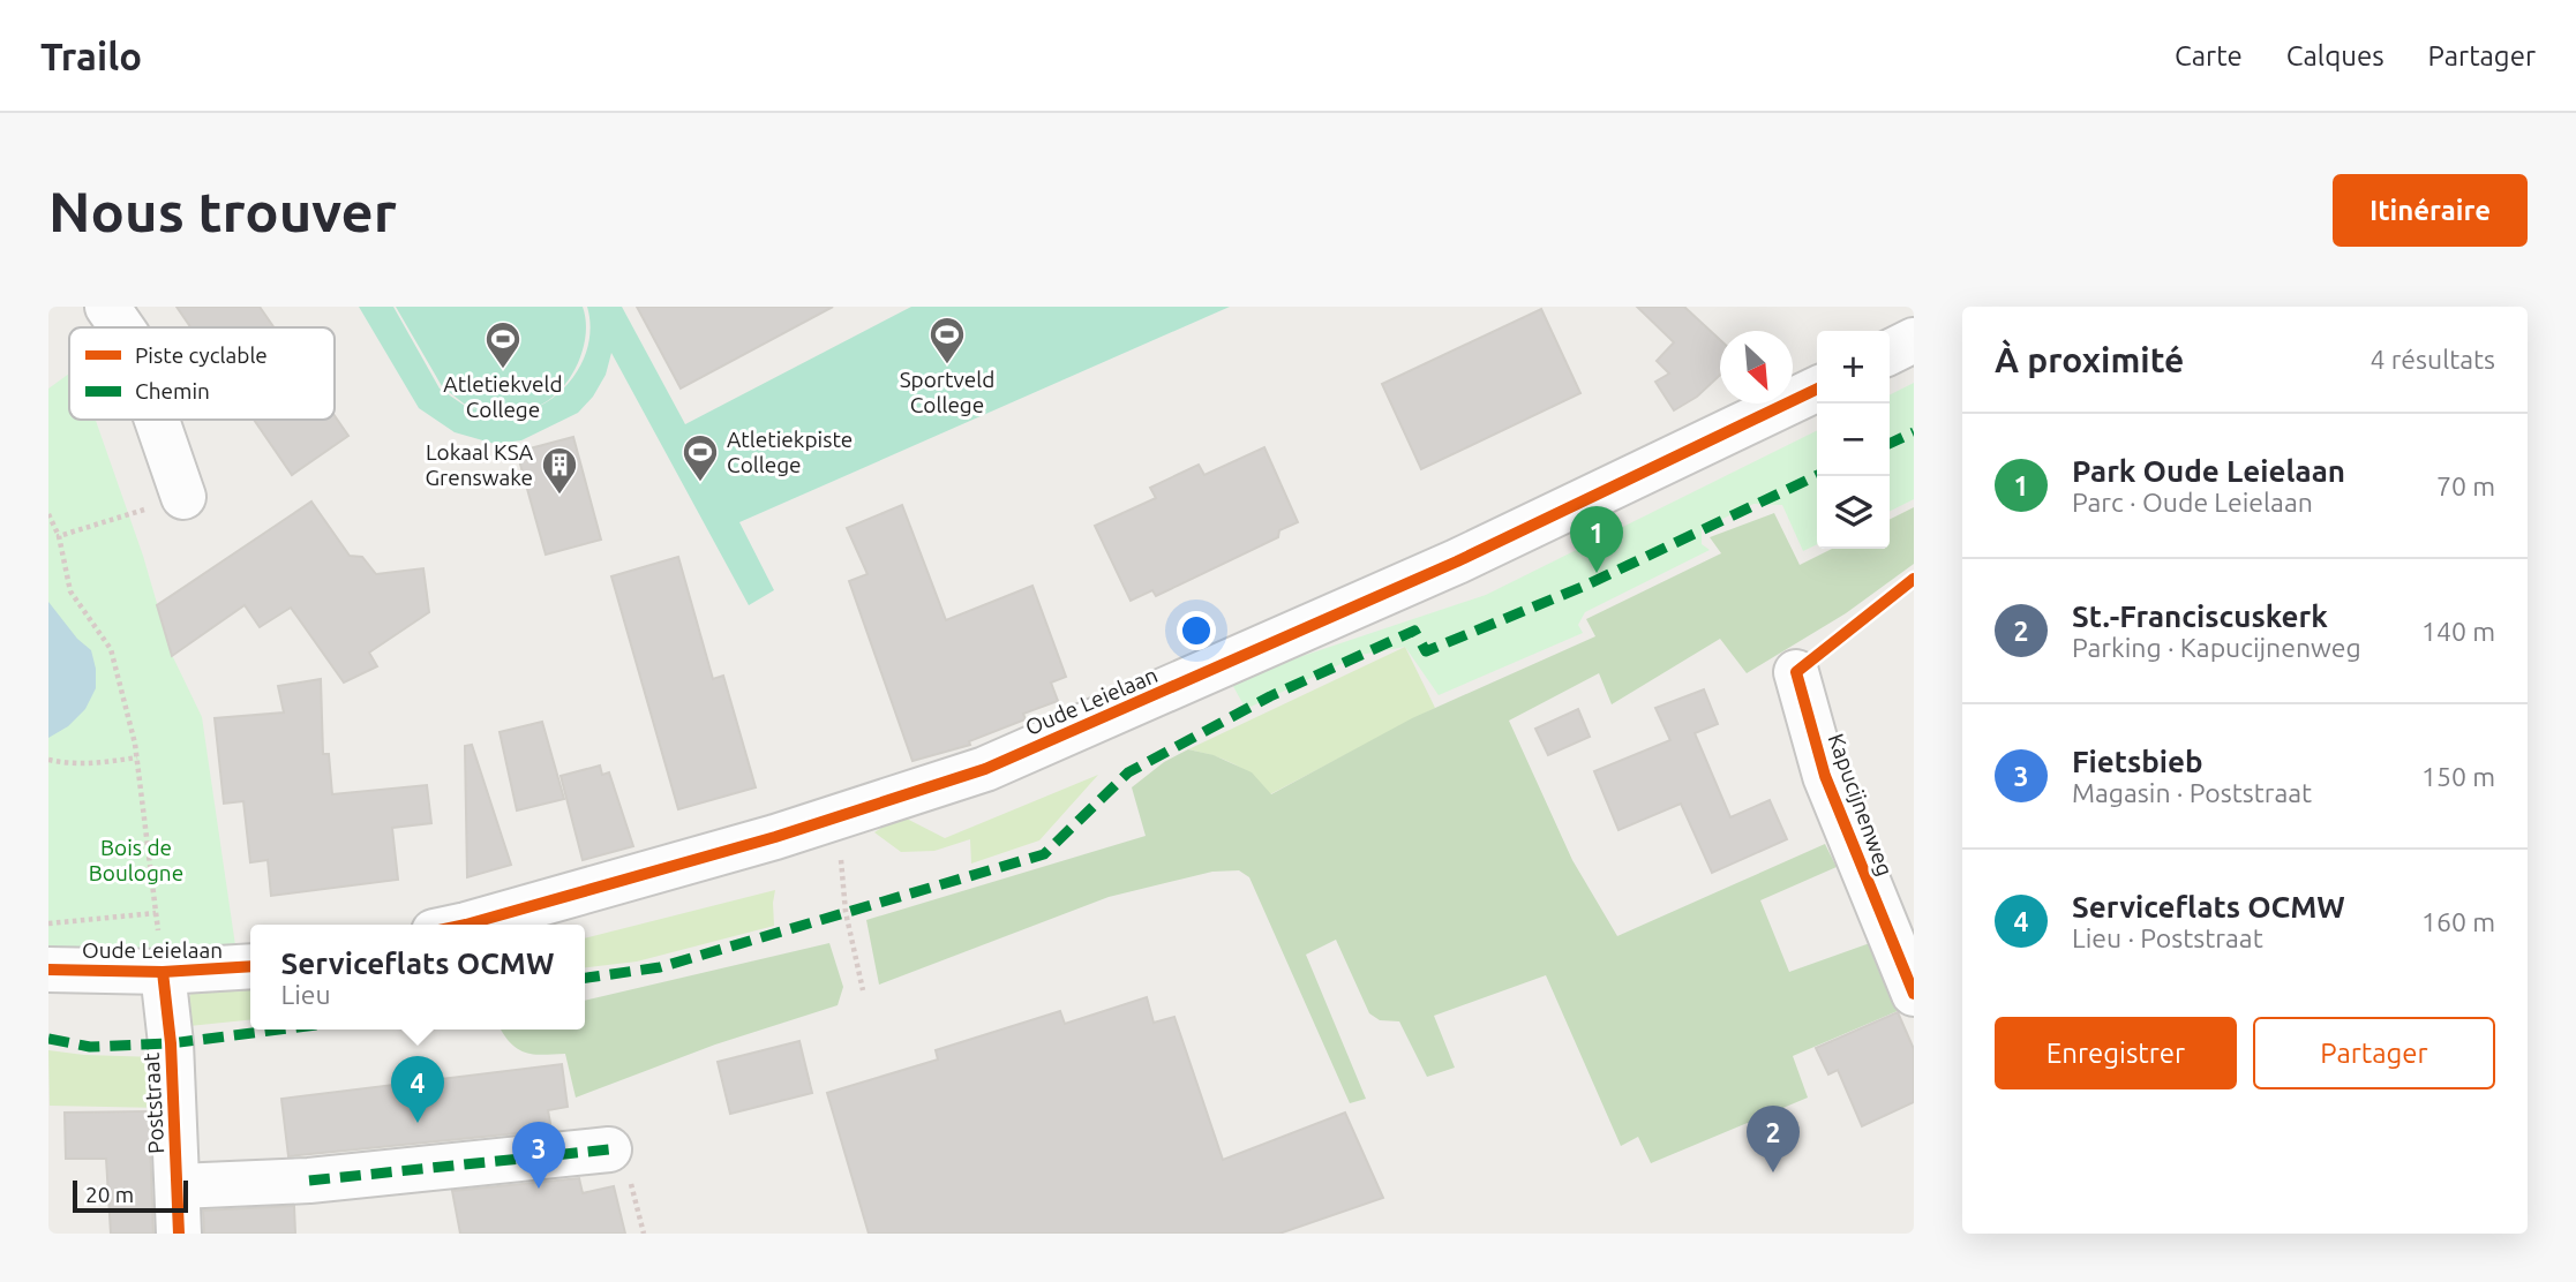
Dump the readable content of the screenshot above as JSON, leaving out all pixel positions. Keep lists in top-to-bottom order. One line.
{"streets":{"street":["Oude Leielaan","Kapucijnenweg","Poststraat"]},"crossings":[["Oude Leielaan","Poststraat"]],"parks":["Bois de Boulogne"],"places":{"sports":["Sportveld College","Atletiekveld College","Atletiekpiste College"],"building":["Lokaal KSA Grenswake"]},"legend":["Piste cyclable","Chemin"],"scale_bar":"20 m","north":"bottom right","page":{"header":"Trailo","nav":["Carte","Calques","Partager"],"buttons":["Itinéraire",["Enregistrer","Partager"]],"title":"Nous trouver","heading":["À proximité","4 résultats"],"map_buttons":["+","−"],"list":[{"mark":"1","name":"Park Oude Leielaan","note":"Parc · Oude Leielaan","value":"70 m"},{"mark":"2","name":"St.-Franciscuskerk","note":"Parking · Kapucijnenweg","value":"140 m"},{"mark":"3","name":"Fietsbieb","note":"Magasin · Poststraat","value":"150 m"},{"mark":"4","name":"Serviceflats OCMW","note":"Lieu · Poststraat","value":"160 m"}],"pins":["1","4","2","3"],"popup":["Serviceflats OCMW","Lieu"],"scale":"20 m"}}
